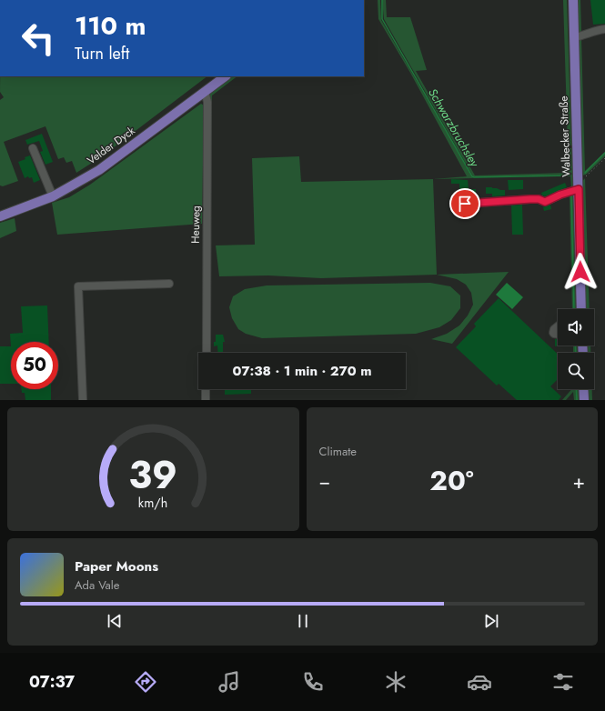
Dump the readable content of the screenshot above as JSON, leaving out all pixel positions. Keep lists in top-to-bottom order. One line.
{"streets":{"main road":["Walbecker Straße","Velder Dyck"],"street":["Heuweg"]},"crossings":[["Velder Dyck","Heuweg"]],"water":["Schwarzbruchsley"],"page":{"turn":["110 m","Turn left"],"limit":"50","trip":"07:38 · 1 min · 270 m","tile":"Climate","heat":["−","20°","+"],"song":["Paper Moons","Ada Vale"],"tabs":"07:37","gauge":["39","km/h"]}}
